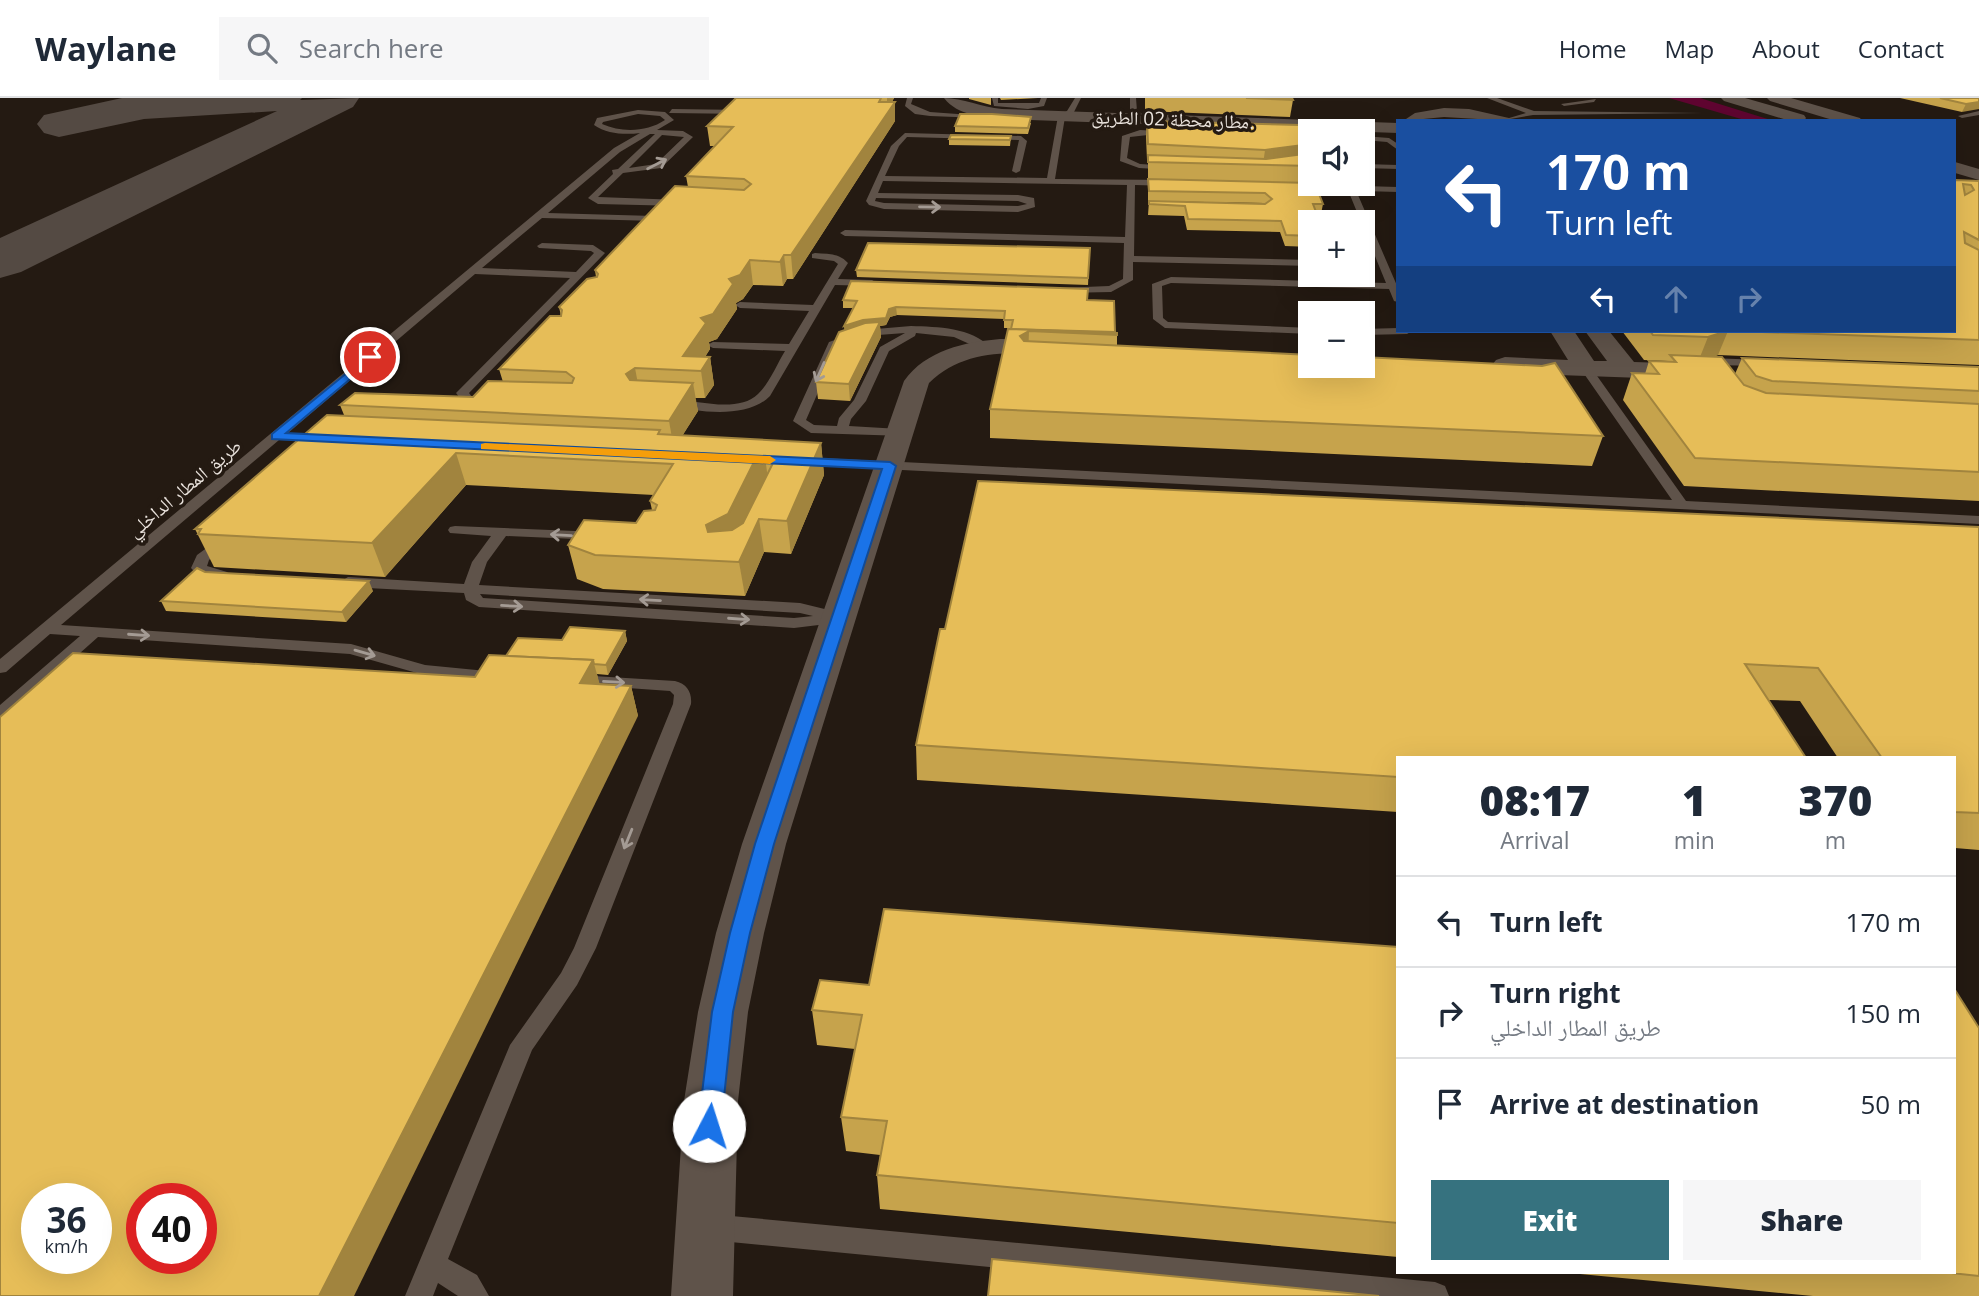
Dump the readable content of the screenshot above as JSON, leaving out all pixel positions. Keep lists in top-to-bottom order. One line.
{"streets":{"street":["مطار محطة 02 الطريق."],"lane":["طريق المطار الداخلي"]},"page":{"header":"Waylane","search":"Search here","nav":["Home","Map","About","Contact"],"map_buttons":["+","−"],"turn":["170 m","Turn left"],"eta":["08:17","Arrival","1","min","370","m"],"list":[{"name":"Turn left","value":"170 m"},{"name":"Turn right","note":"طريق المطار الداخلي","value":"150 m"},{"name":"Arrive at destination","value":"50 m"}],"buttons":["Exit","Share"],"speed":"36 km/h","limit":"40"}}
